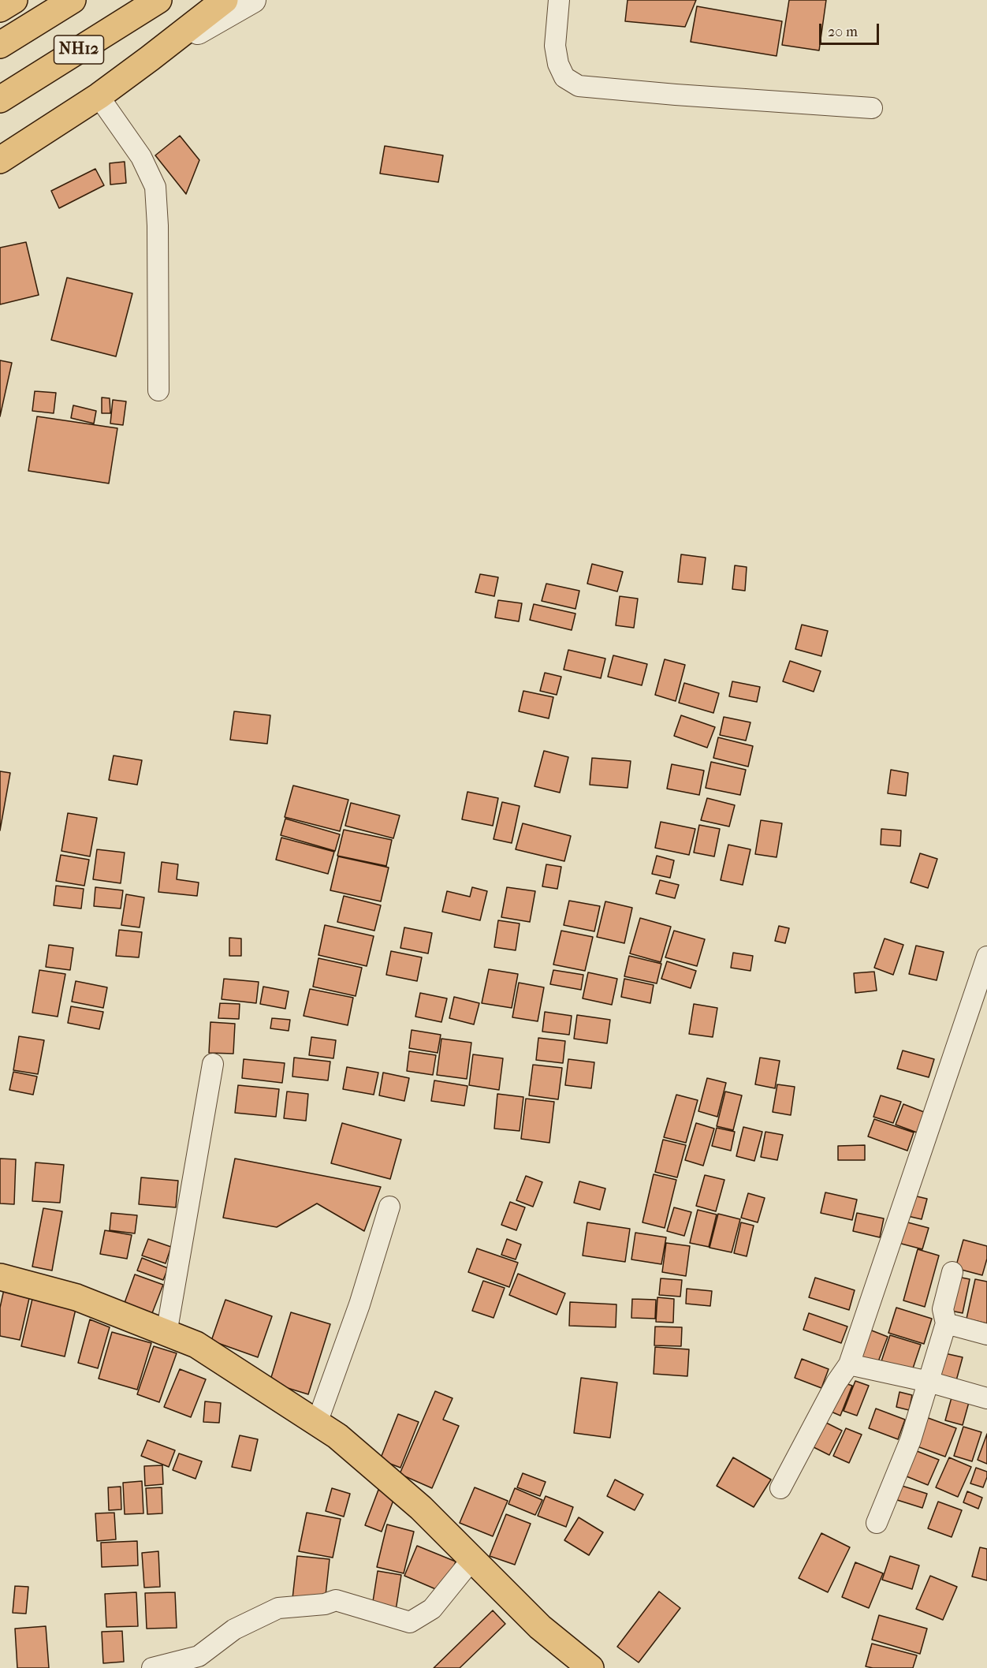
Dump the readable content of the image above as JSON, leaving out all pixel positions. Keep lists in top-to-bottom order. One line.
{"streets":{"main road":["NH12"]},"scale_bar":"20 m"}
